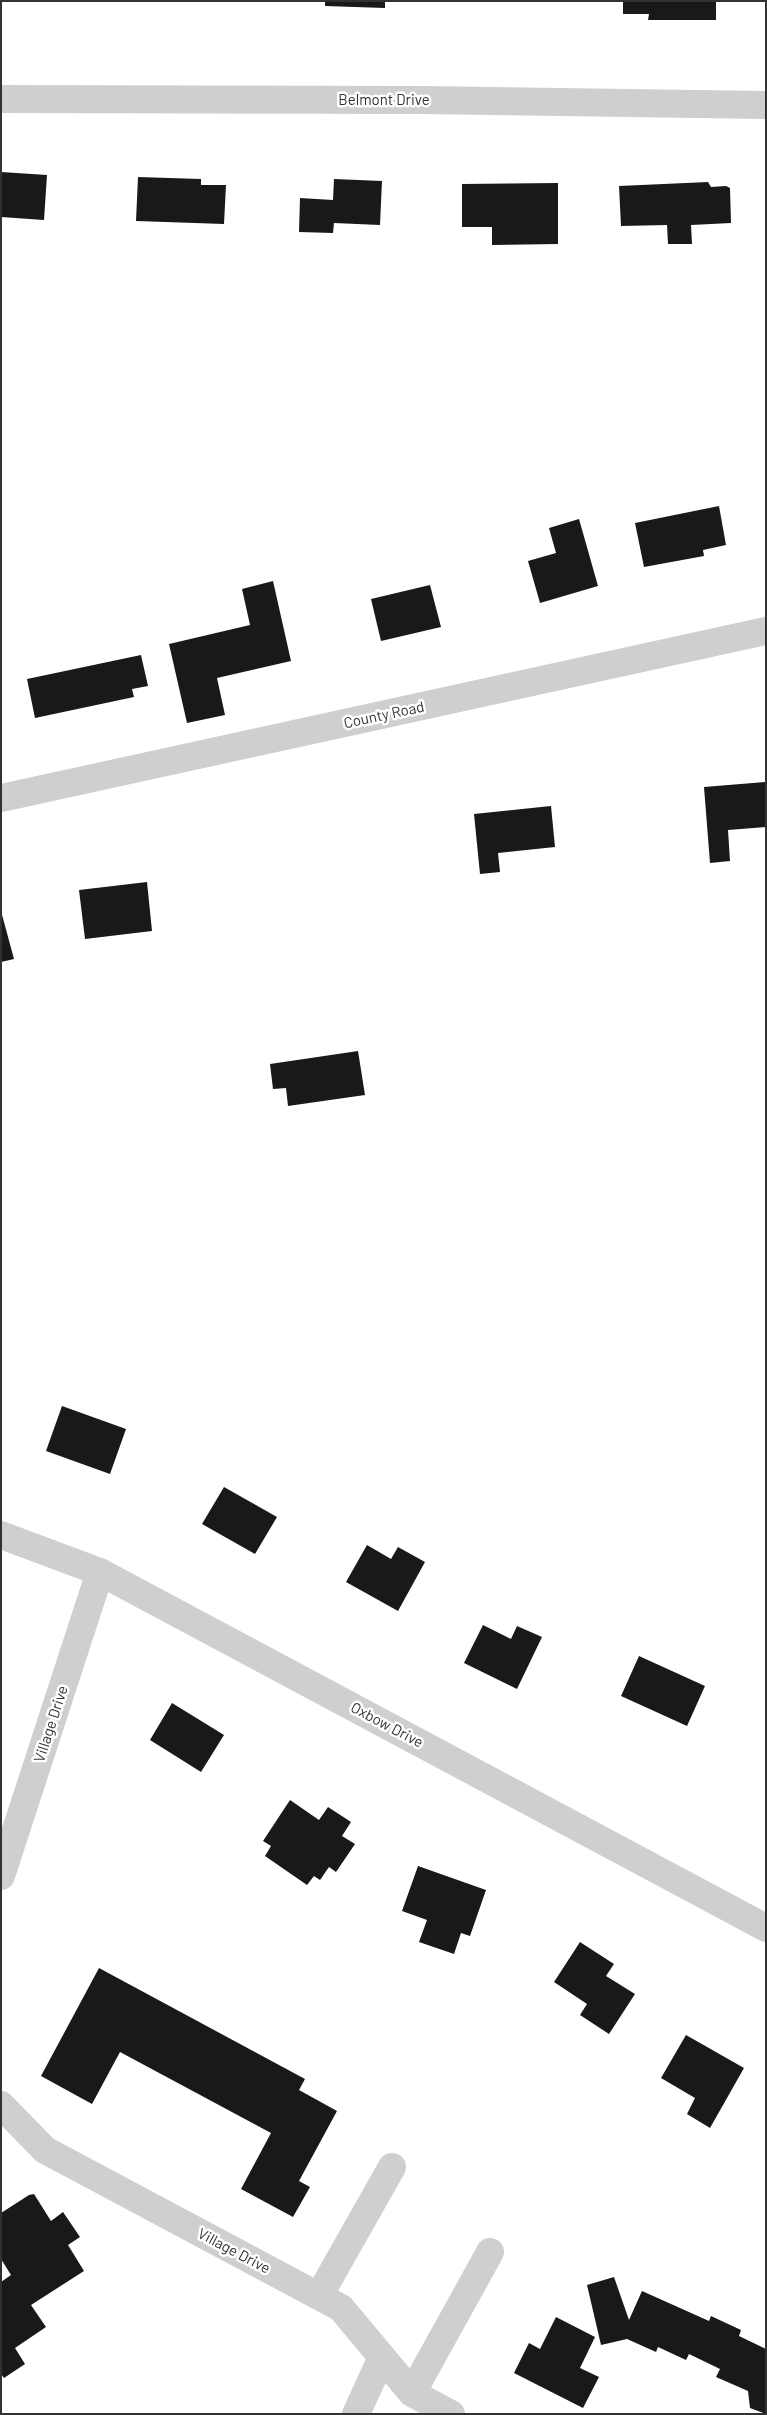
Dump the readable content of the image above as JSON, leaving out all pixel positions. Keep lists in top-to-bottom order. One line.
{"streets":{"street":["Belmont Drive","County Road","Village Drive","Oxbow Drive"]},"crossings":[["Village Drive","Oxbow Drive"]]}
